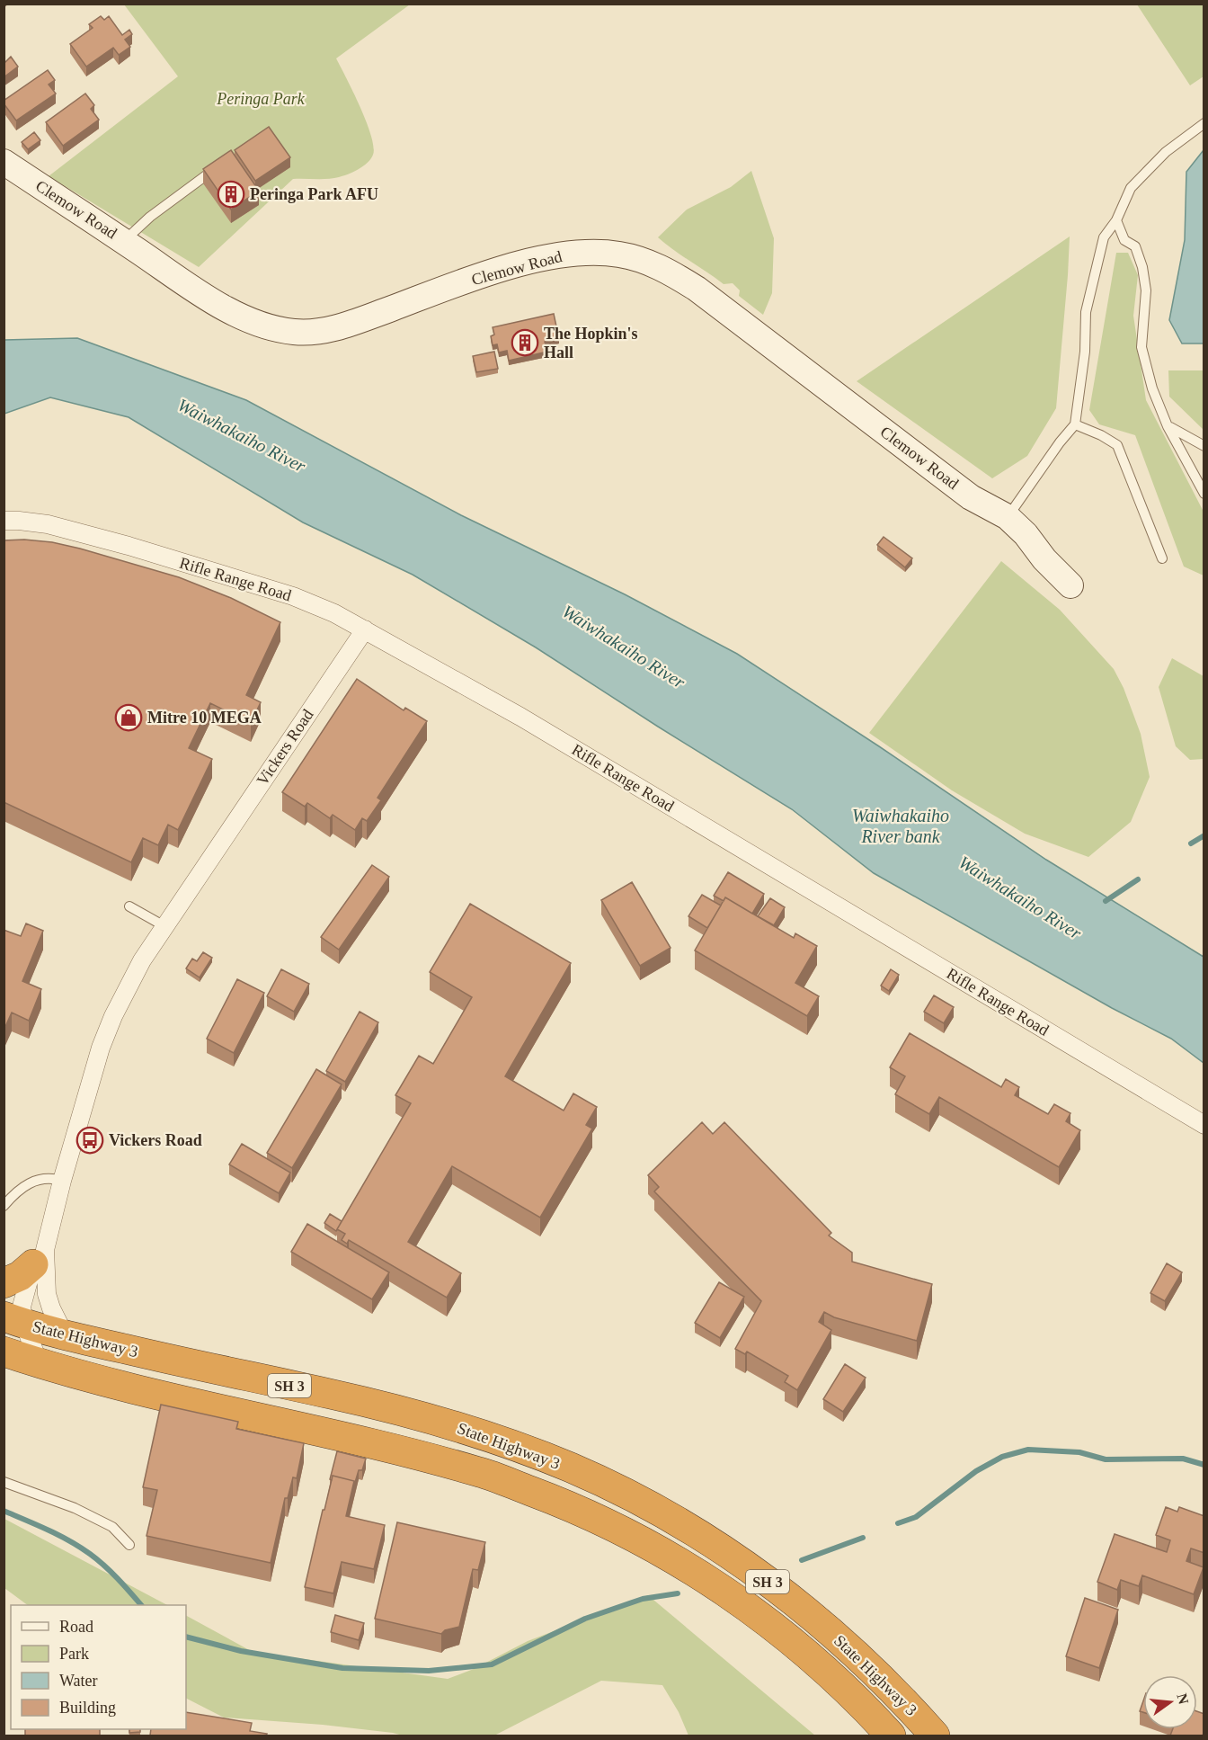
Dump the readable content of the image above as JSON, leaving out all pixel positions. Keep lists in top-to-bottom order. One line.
{"streets":{"highway":["State Highway 3","SH 3"],"street":["Clemow Road","Rifle Range Road","Vickers Road"]},"crossings":[["Rifle Range Road","Vickers Road"],["Vickers Road","State Highway 3"]],"water":["Waiwhakaiho River","Waiwhakaiho River bank"],"parks":["Peringa Park"],"places":{"building":["Peringa Park AFU","The Hopkin's Hall"],"shop":["Mitre 10 MEGA"],"bus stop":["Vickers Road"]},"legend":["Road","Park","Water","Building"],"north":"right"}
